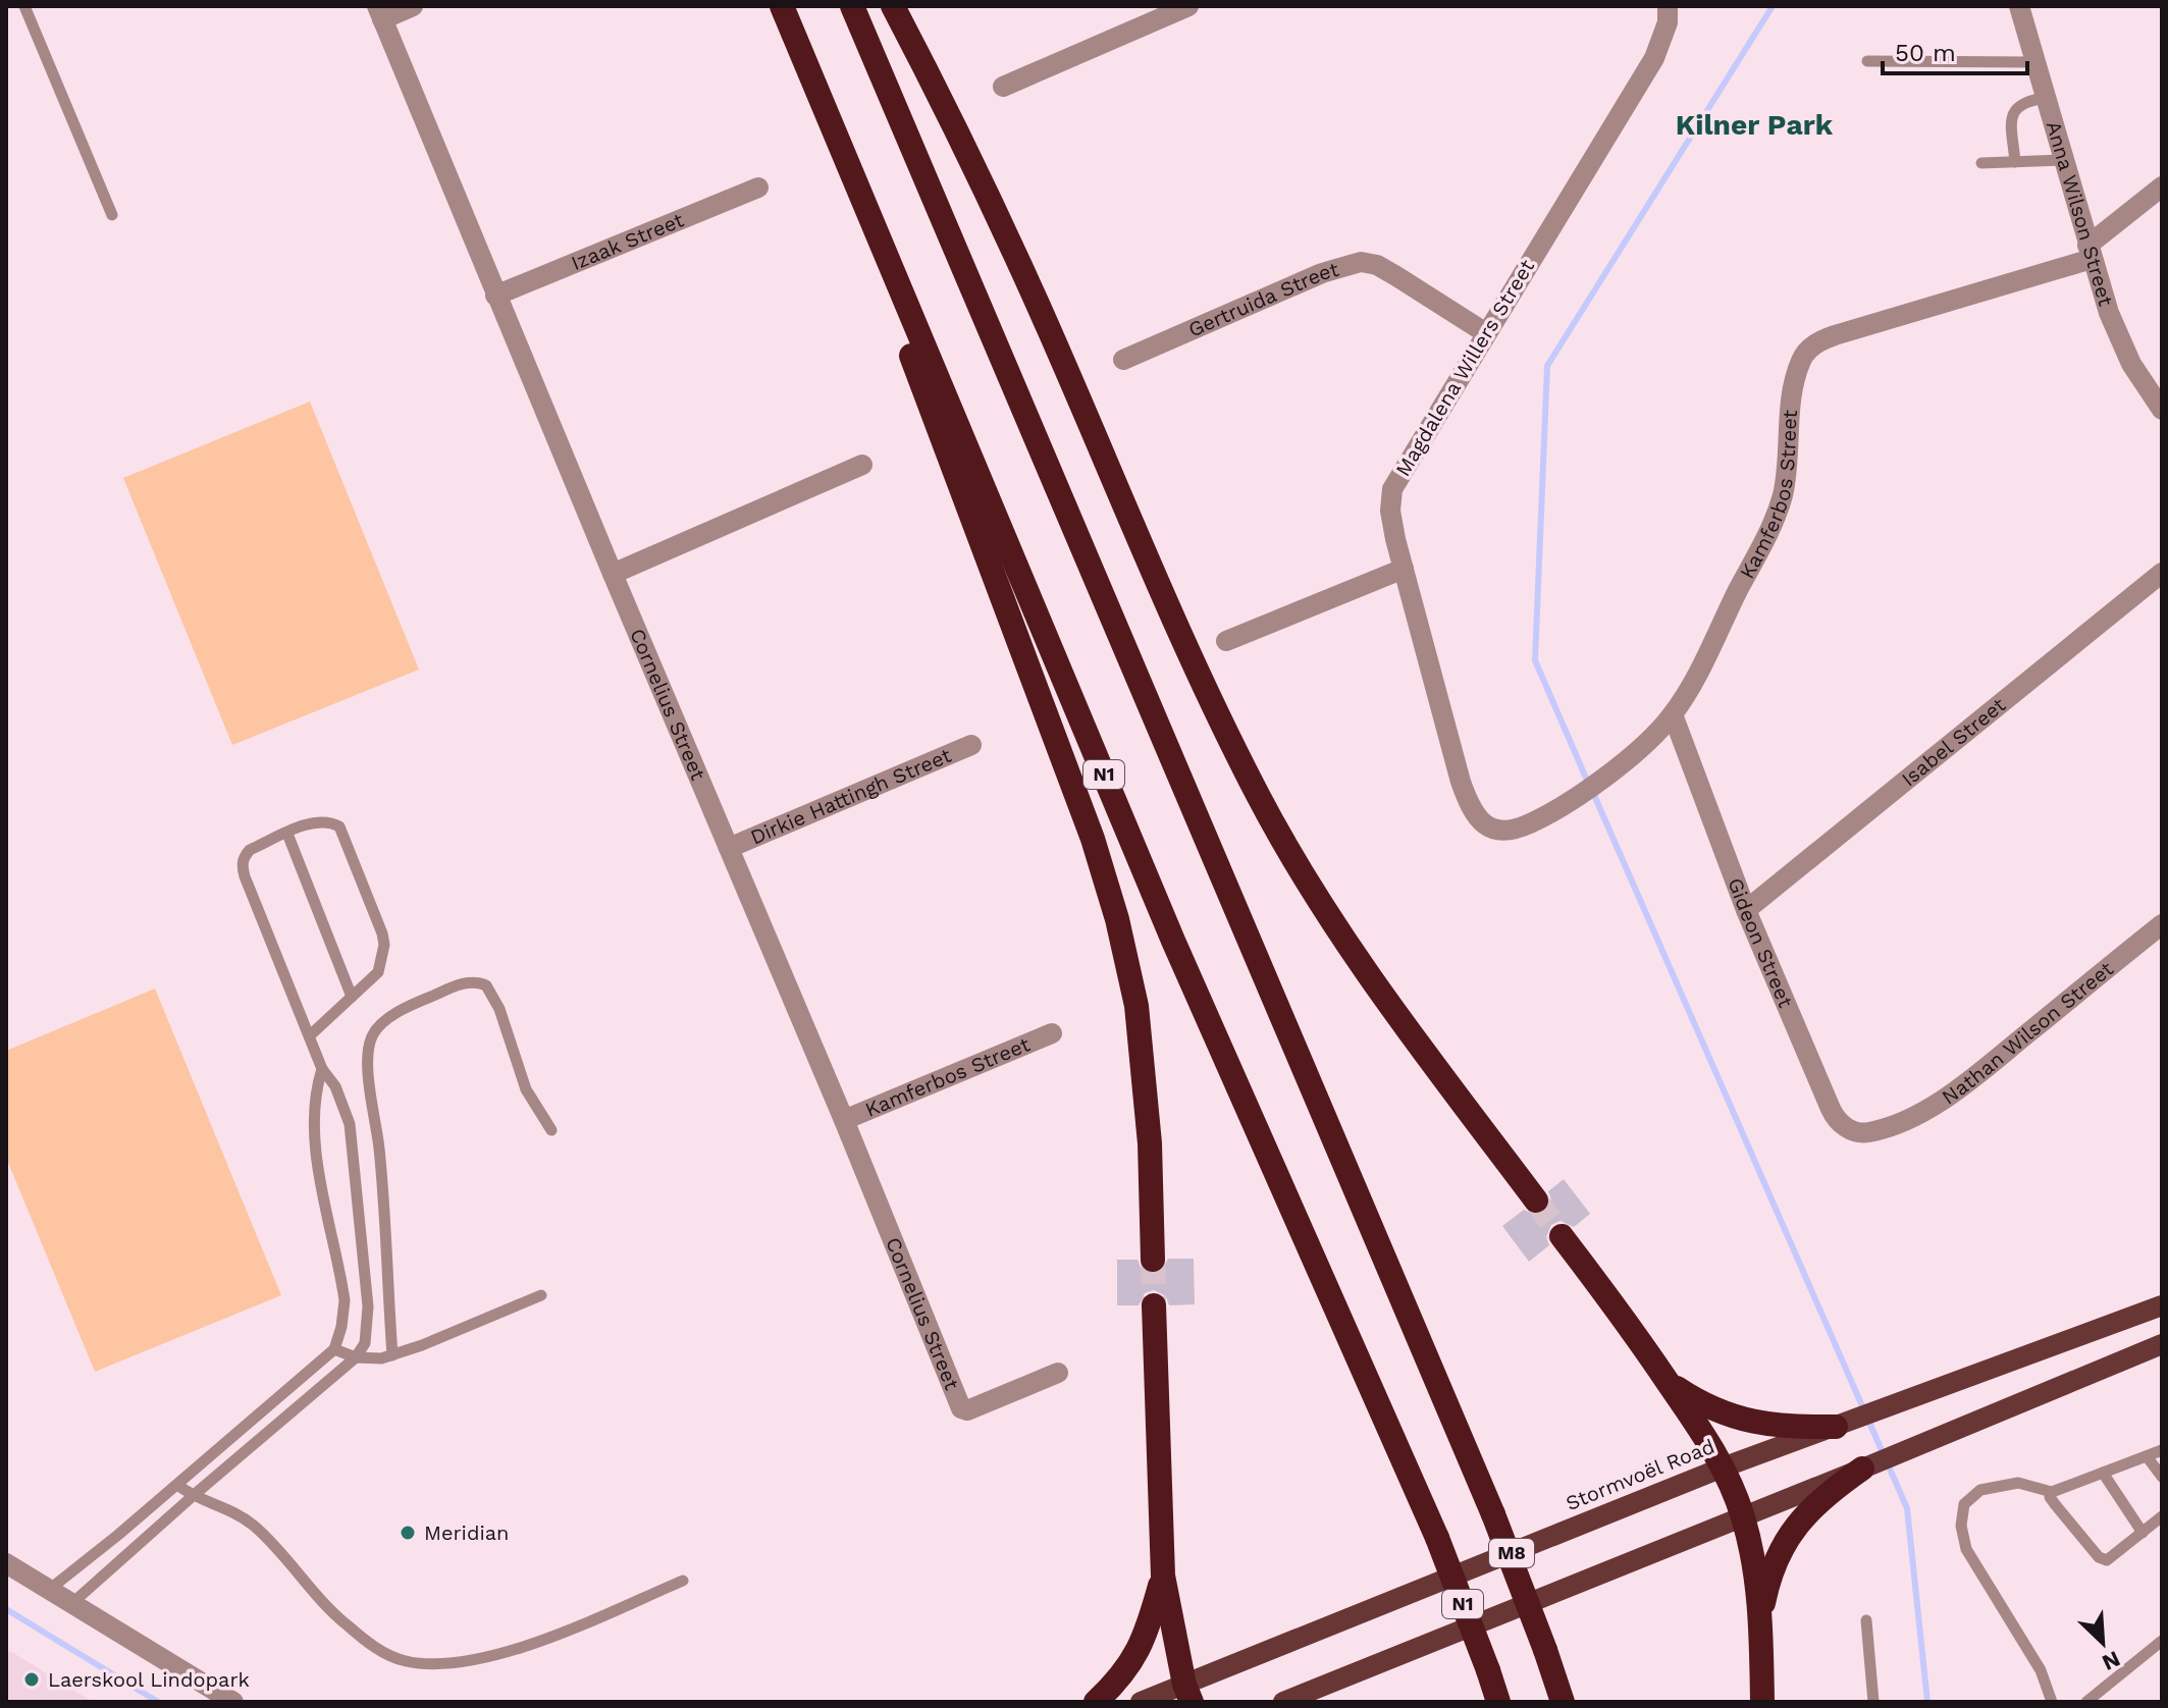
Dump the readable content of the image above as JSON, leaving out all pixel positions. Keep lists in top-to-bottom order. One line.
{"streets":{"highway":["N1"],"main road":["Stormvoël Road","M8"],"street":["Anna Wilson Street","Izaak Street","Gertruida Street","Magdalena Willers Street","Kamferbos Street","Cornelius Street","Isabel Street","Dirkie Hattingh Street","Gideon Street","Nathan Wilson Street"]},"crossings":[["Anna Wilson Street","Kamferbos Street"],["Izaak Street","Cornelius Street"],["Gertruida Street","Magdalena Willers Street"],["Magdalena Willers Street","Kamferbos Street"],["Kamferbos Street","Cornelius Street"],["Kamferbos Street","Gideon Street"],["Cornelius Street","Dirkie Hattingh Street"],["Isabel Street","Gideon Street"],["Gideon Street","Nathan Wilson Street"]],"districts":["Kilner Park"],"places":["Meridian","Laerskool Lindopark"],"scale_bar":"50 m","north":"bottom right"}
